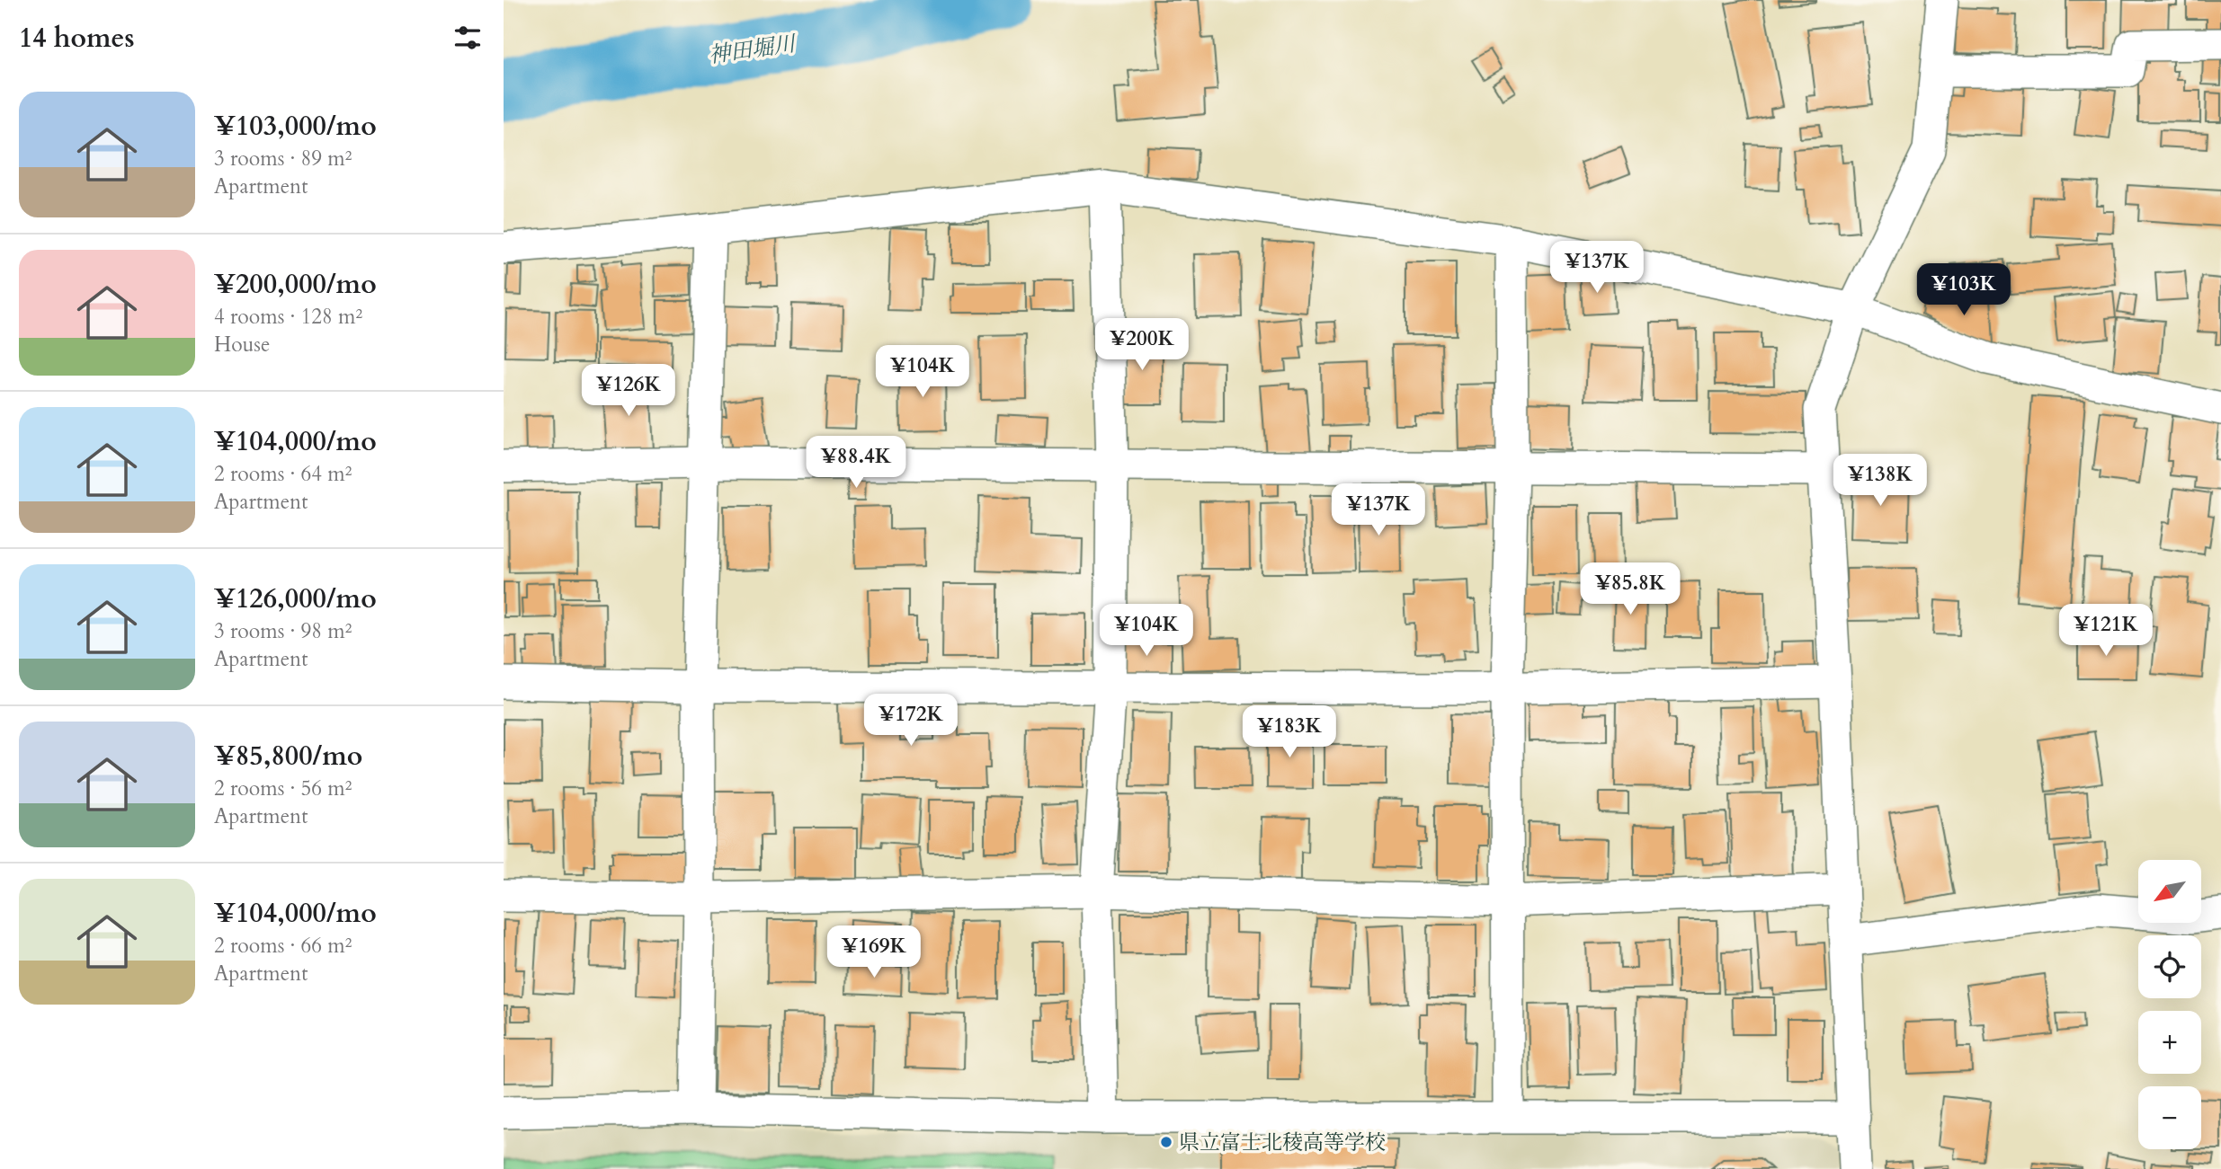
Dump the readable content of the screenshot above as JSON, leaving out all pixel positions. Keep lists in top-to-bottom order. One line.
{"water":["神田堀川"],"places":["県立富士北稜高等学校"],"north":"bottom left","page":{"heading":"14 homes","list":[{"name":"¥103,000/mo","note":"3 rooms · 89 m² · Apartment"},{"name":"¥200,000/mo","note":"4 rooms · 128 m² · House"},{"name":"¥104,000/mo","note":"2 rooms · 64 m² · Apartment"},{"name":"¥126,000/mo","note":"3 rooms · 98 m² · Apartment"},{"name":"¥85,800/mo","note":"2 rooms · 56 m² · Apartment"},{"name":"¥104,000/mo","note":"2 rooms · 66 m² · Apartment"}],"price":["¥137K","¥103K","¥200K","¥104K","¥126K","¥88.4K","¥138K","¥137K","¥85.8K","¥104K","¥121K","¥172K","¥183K","¥169K"],"map_buttons":["+","−"]}}
